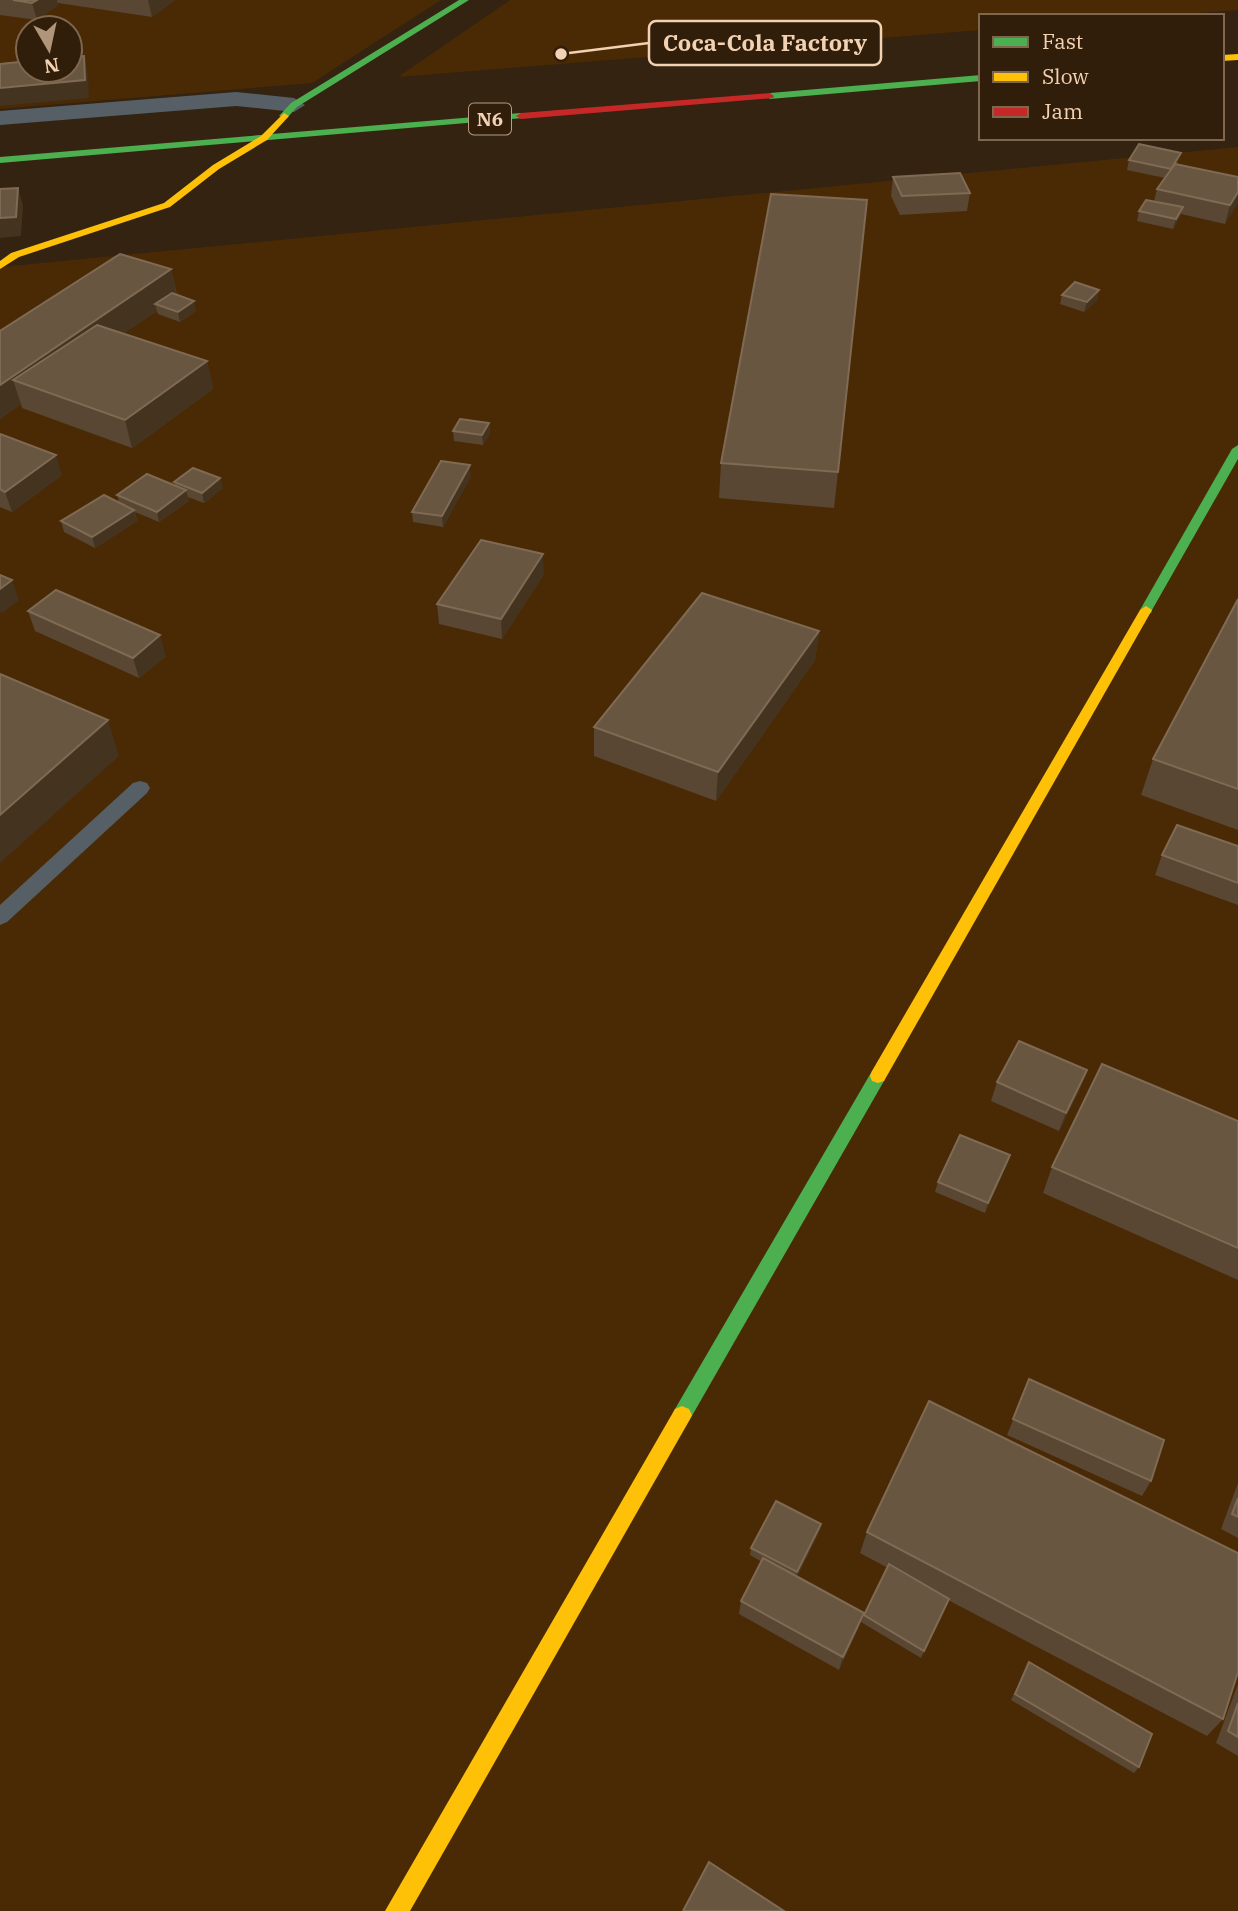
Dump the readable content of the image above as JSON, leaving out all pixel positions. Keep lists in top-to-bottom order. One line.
{"streets":{"main road":["N6"]},"places":["Coca-Cola Factory"],"legend":["Fast","Slow","Jam"],"north":"bottom"}
